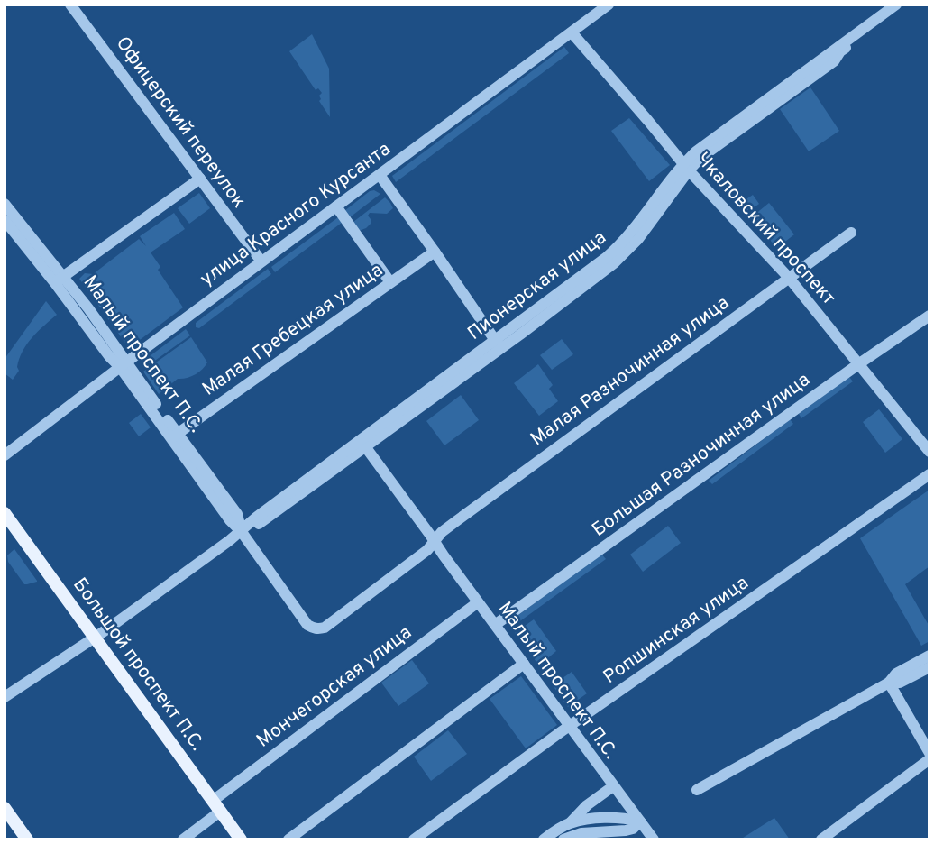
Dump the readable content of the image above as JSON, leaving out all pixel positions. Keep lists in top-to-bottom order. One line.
{"streets":{"main road":["Большой проспект П.С."],"street":["Офицерский переулок","улица Красного Курсанта","Чкаловский проспект","Пионерская улица","Малая Гребецкая улица","Малый проспект П.С.","Малая Разночинная улица","Большая Разночинная улица","Ропшинская улица","Мончегорская улица"]},"crossings":[["Офицерский переулок","улица Красного Курсанта"],["улица Красного Курсанта","Чкаловский проспект"],["улица Красного Курсанта","Малый проспект П.С."],["Чкаловский проспект","Пионерская улица"],["Чкаловский проспект","Малая Разночинная улица"],["Чкаловский проспект","Большая Разночинная улица"],["Пионерская улица","Малый проспект П.С."],["Пионерская улица","Большой проспект П.С."],["Малая Гребецкая улица","Малый проспект П.С."],["Малый проспект П.С.","Малая Разночинная улица"],["Малый проспект П.С.","Большая Разночинная улица"],["Малый проспект П.С.","Ропшинская улица"],["Малый проспект П.С.","Мончегорская улица"],["Большой проспект П.С.","Мончегорская улица"]]}
